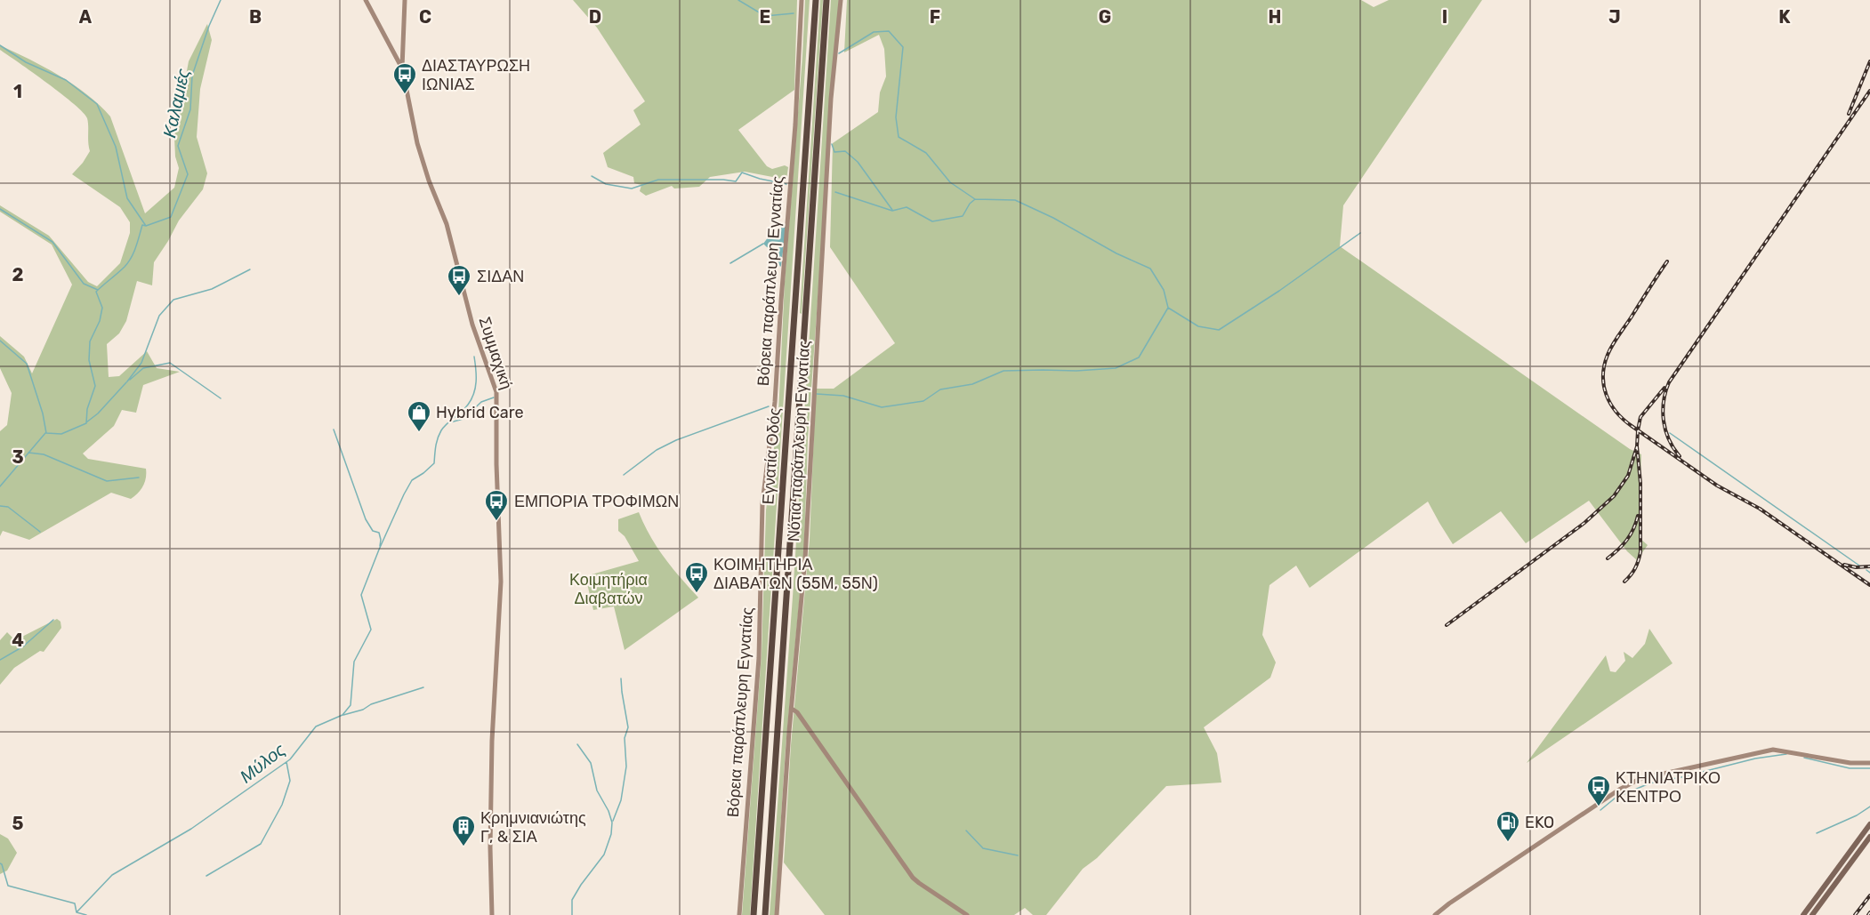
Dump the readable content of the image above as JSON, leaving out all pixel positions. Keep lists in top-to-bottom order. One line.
{"streets":{"highway":["Εγνατία Οδός"],"street":["Βόρεια παράπλευρη Εγνατίας","Συμμαχική","Νότια παράπλευρη Εγνατίας"]},"water":["Καλαμιές","Μύλος"],"parks":["Κοιμητήρια Διαβατών"],"places":{"bus stop":["ΔΙΑΣΤΑΥΡΩΣΗ ΙΩΝΙΑΣ","ΣΙΔΑΝ","ΕΜΠΟΡΙΑ ΤΡΟΦΙΜΩΝ","ΚΟΙΜΗΤΗΡΙΑ ΔΙΑΒΑΤΩΝ (55Μ, 55Ν)","ΚΤΗΝΙΑΤΡΙΚΟ ΚΕΝΤΡΟ"],"shop":["Hybrid Care"],"fuel station":["EKO"],"building":["Κρημνιανιώτης Γ, & ΣΙΑ"]},"grid":{"columns":["A","B","C","D","E","F","G","H","I","J","K"],"rows":["1","2","3","4","5"]}}
